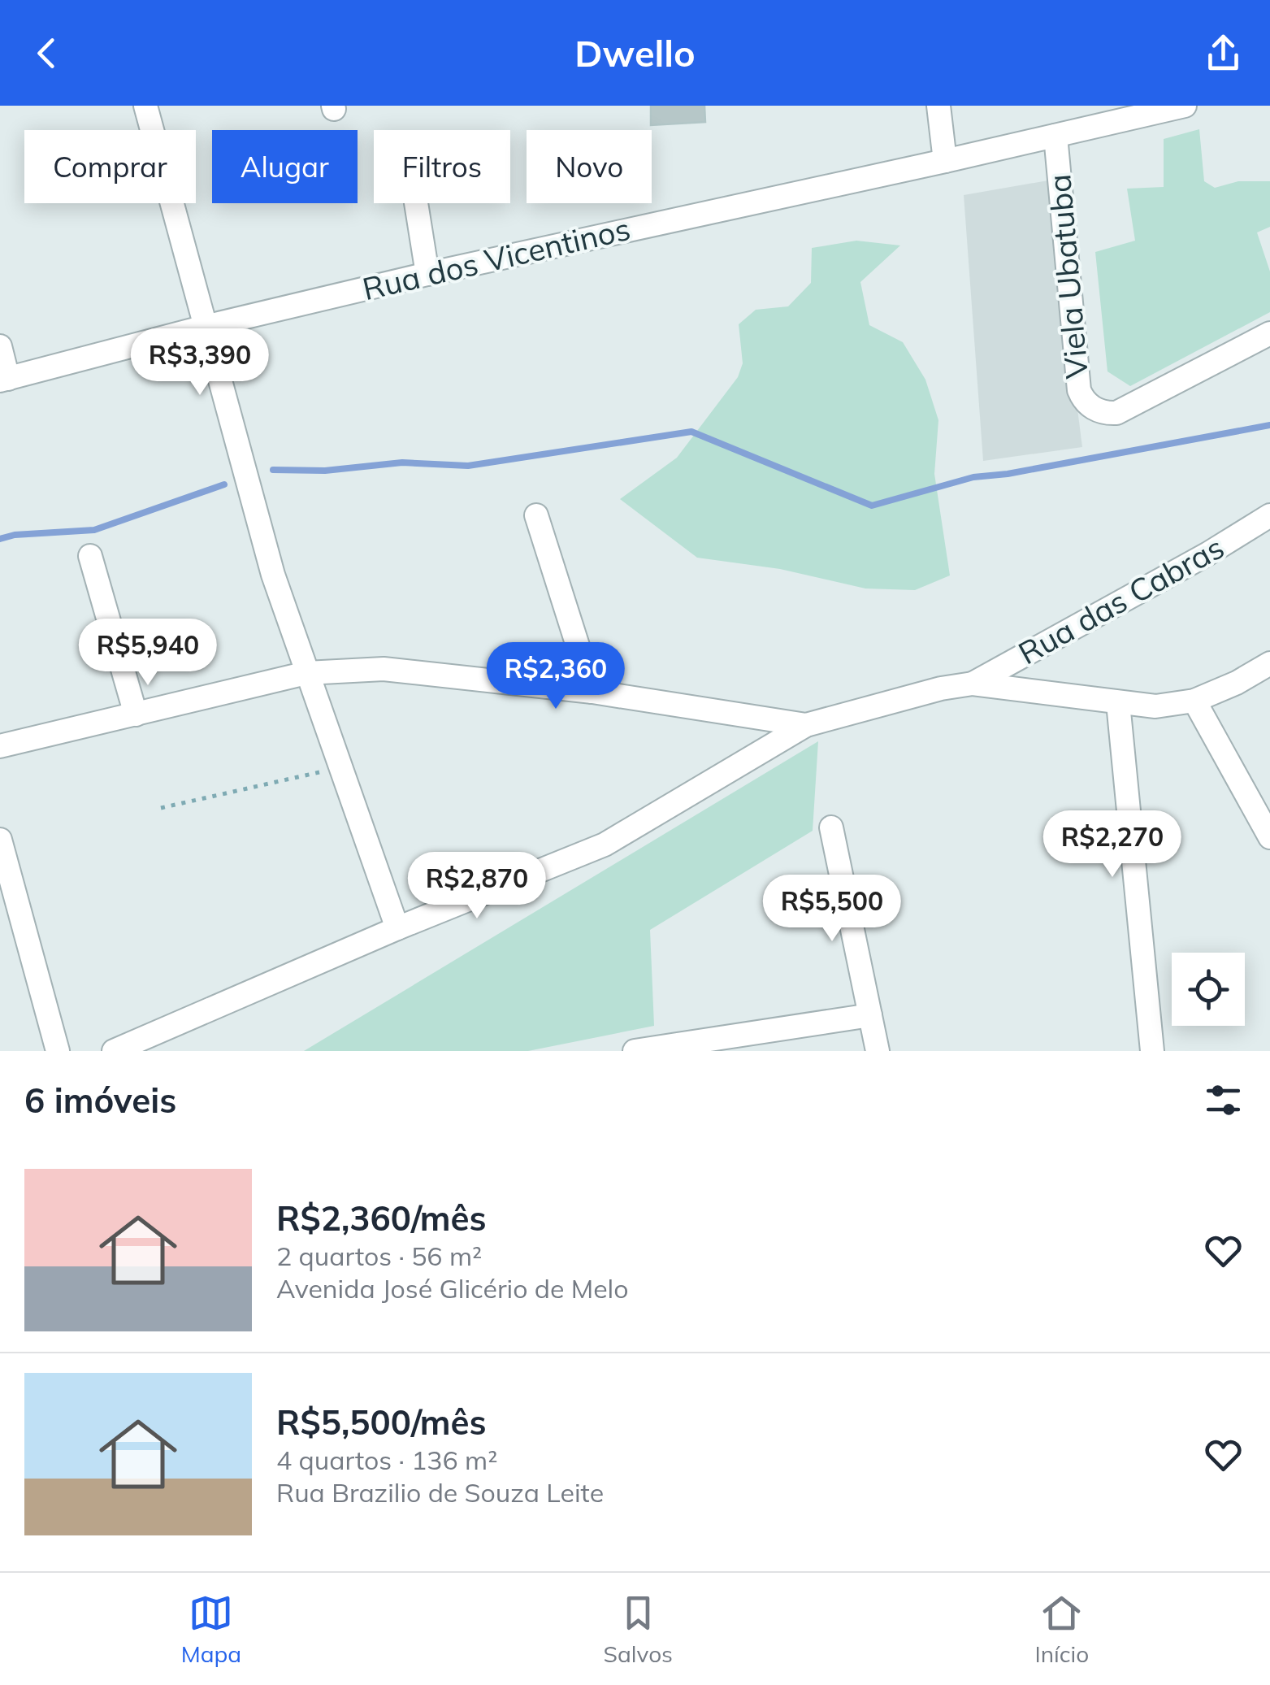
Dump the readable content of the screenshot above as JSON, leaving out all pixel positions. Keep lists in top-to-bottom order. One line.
{"streets":{"street":["Rua dos Vicentinos","Viela Ubatuba","Rua das Cabras"]},"crossings":[["Rua dos Vicentinos","Viela Ubatuba"]],"page":{"header":"Dwello","chip":["Comprar","Alugar","Filtros","Novo"],"price":["R$3,390","R$5,940","R$2,360","R$2,270","R$2,870","R$5,500"],"heading":"6 imóveis","list":[{"name":"R$2,360/mês","note":"2 quartos · 56 m² · Avenida José Glicério de Melo"},{"name":"R$5,500/mês","note":"4 quartos · 136 m² · Rua Brazilio de Souza Leite"}],"tabs":["Mapa","Salvos","Início"]}}
